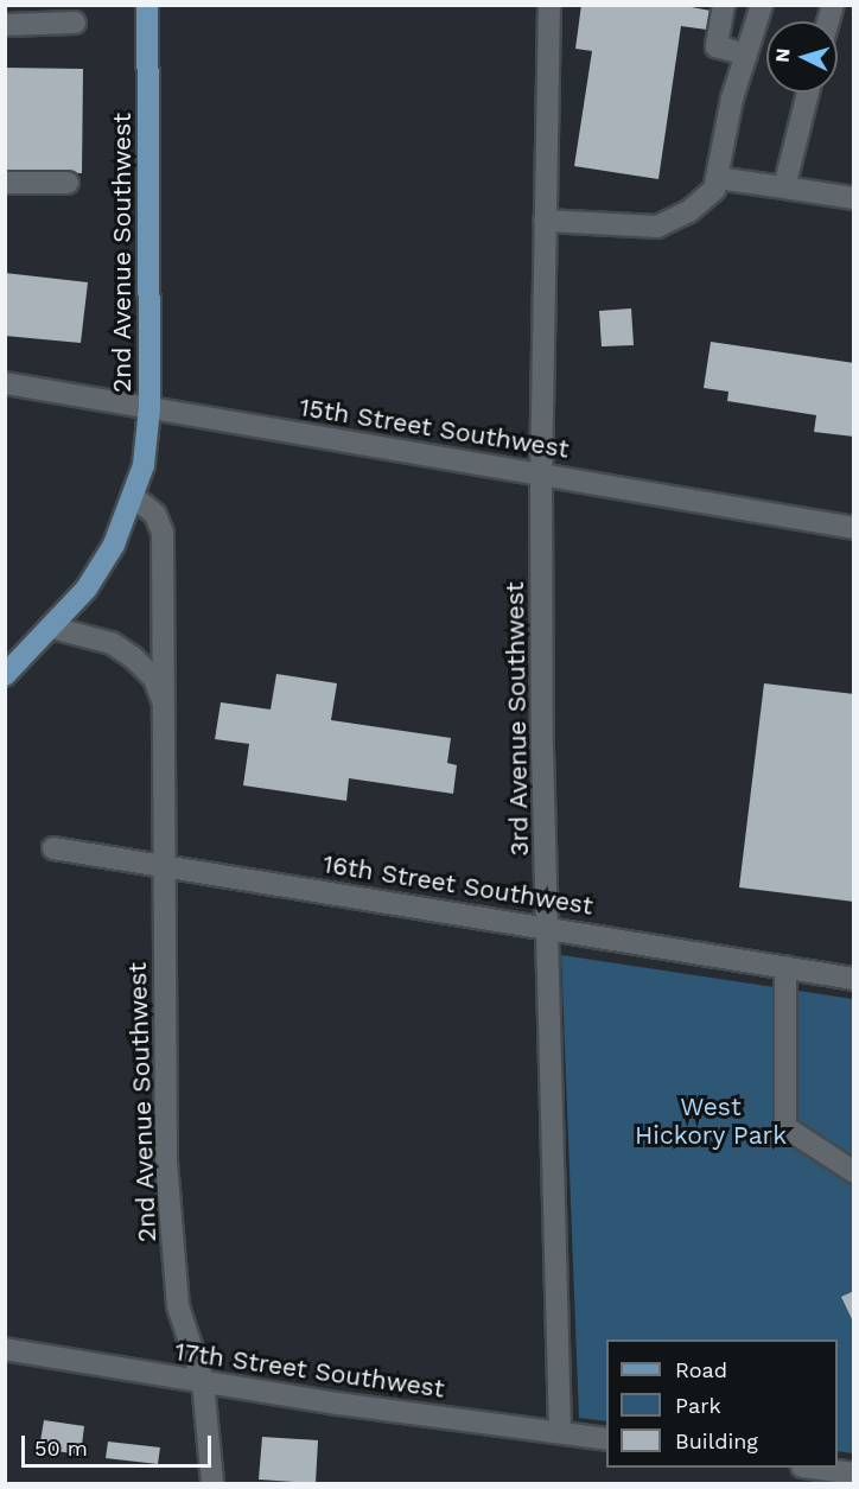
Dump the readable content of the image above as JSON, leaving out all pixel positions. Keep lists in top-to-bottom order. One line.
{"streets":{"main road":["2nd Avenue Southwest"],"street":["15th Street Southwest","3rd Avenue Southwest","16th Street Southwest","17th Street Southwest"]},"crossings":[["2nd Avenue Southwest","15th Street Southwest"],["2nd Avenue Southwest","16th Street Southwest"],["2nd Avenue Southwest","17th Street Southwest"],["15th Street Southwest","3rd Avenue Southwest"],["3rd Avenue Southwest","16th Street Southwest"],["3rd Avenue Southwest","17th Street Southwest"]],"parks":["West Hickory Park"],"legend":["Road","Park","Building"],"scale_bar":"50 m","north":"left"}
